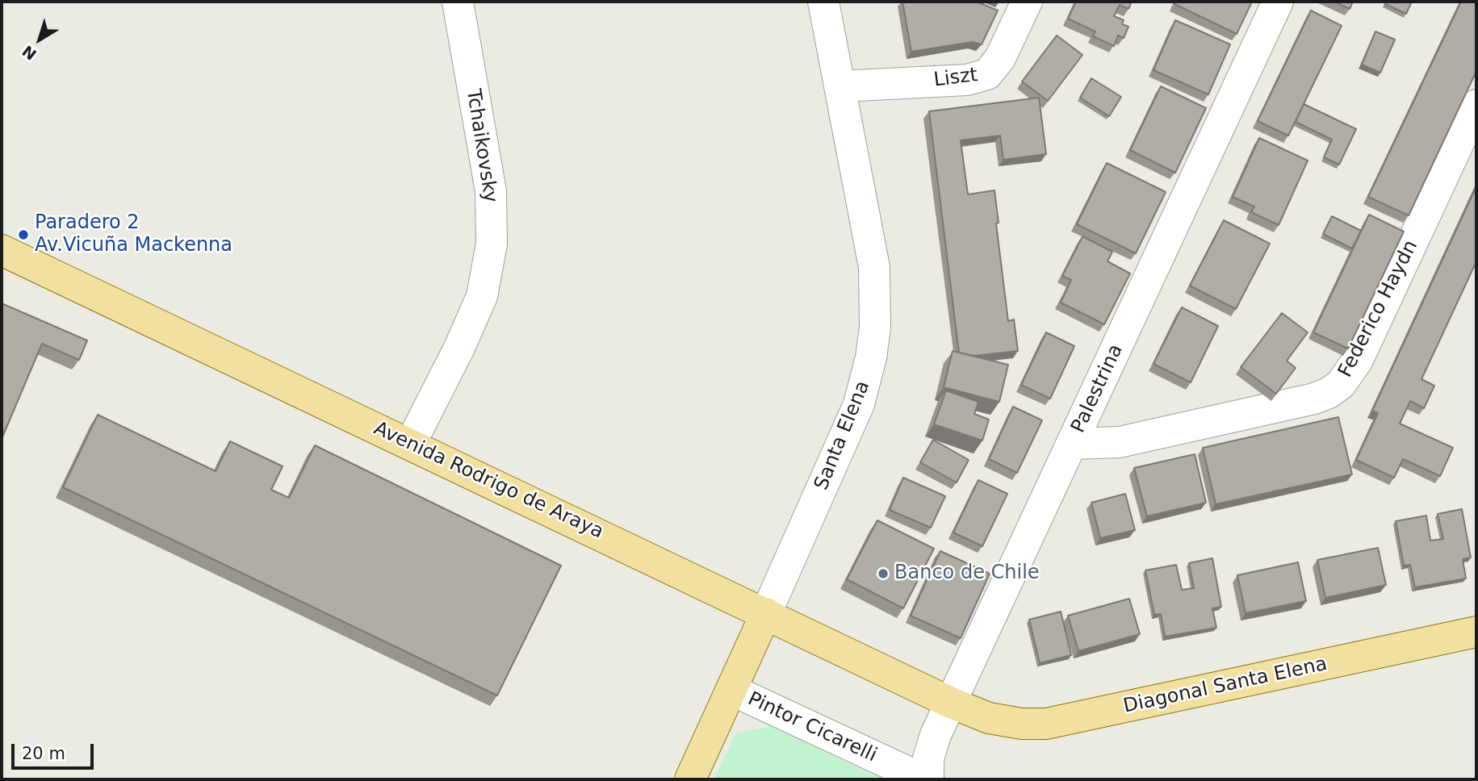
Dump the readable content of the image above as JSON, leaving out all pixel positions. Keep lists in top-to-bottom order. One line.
{"streets":{"main road":["Santa Elena","Avenida Rodrigo de Araya","Diagonal Santa Elena"],"street":["Liszt","Tchaikovsky","Federico Haydn","Palestrina","Pintor Cicarelli"]},"crossings":[["Liszt","Santa Elena"],["Tchaikovsky","Avenida Rodrigo de Araya"],["Federico Haydn","Palestrina"],["Palestrina","Avenida Rodrigo de Araya"],["Palestrina","Diagonal Santa Elena"],["Santa Elena","Avenida Rodrigo de Araya"],["Santa Elena","Pintor Cicarelli"],["Avenida Rodrigo de Araya","Diagonal Santa Elena"]],"places":["Paradero 2 Av.Vicuña Mackenna","Banco de Chile"],"scale_bar":"20 m","north":"bottom left"}
